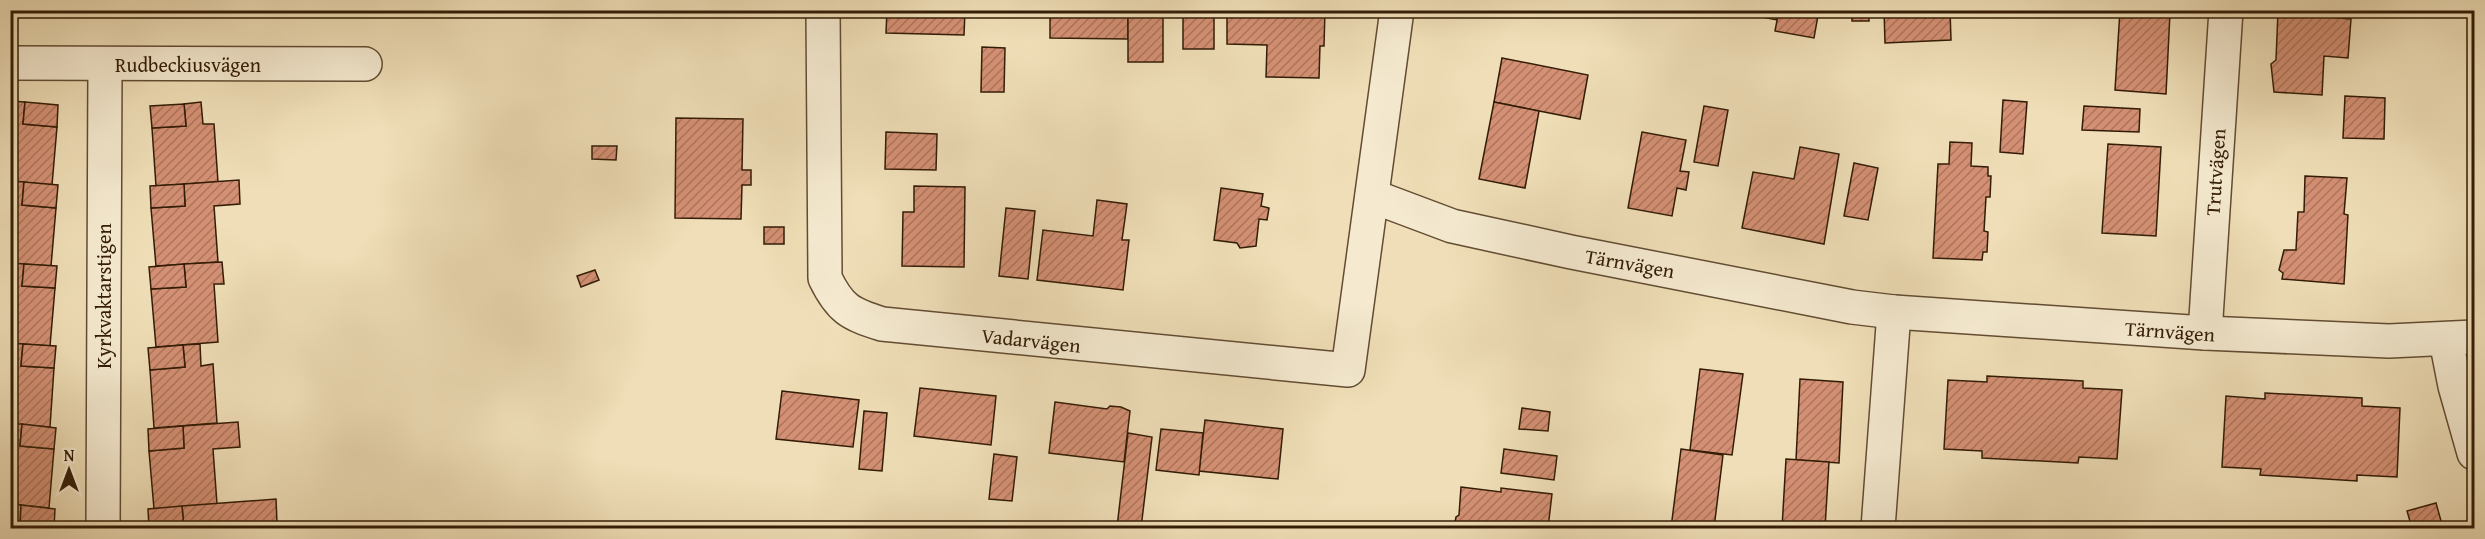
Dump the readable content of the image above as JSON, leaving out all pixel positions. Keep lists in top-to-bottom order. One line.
{"streets":{"street":["Rudbeckiusvägen","Trutvägen","Tärnvägen","Kyrkvaktarstigen","Vadarvägen"]},"crossings":[["Rudbeckiusvägen","Kyrkvaktarstigen"],["Trutvägen","Tärnvägen"],["Tärnvägen","Vadarvägen"]],"north":"top"}
